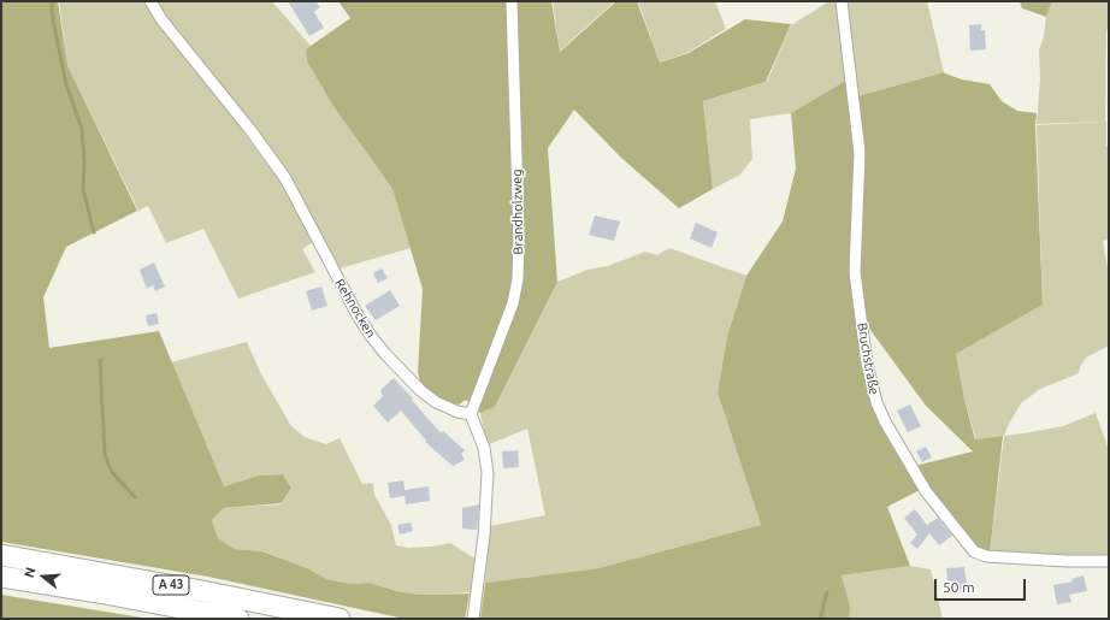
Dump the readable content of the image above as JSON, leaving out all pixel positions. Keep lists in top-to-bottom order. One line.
{"streets":{"highway":["A 43"],"street":["Brandholzweg","Rehnocken","Bruchstraße"]},"crossings":[["Brandholzweg","Rehnocken"]],"scale_bar":"50 m","north":"left"}
